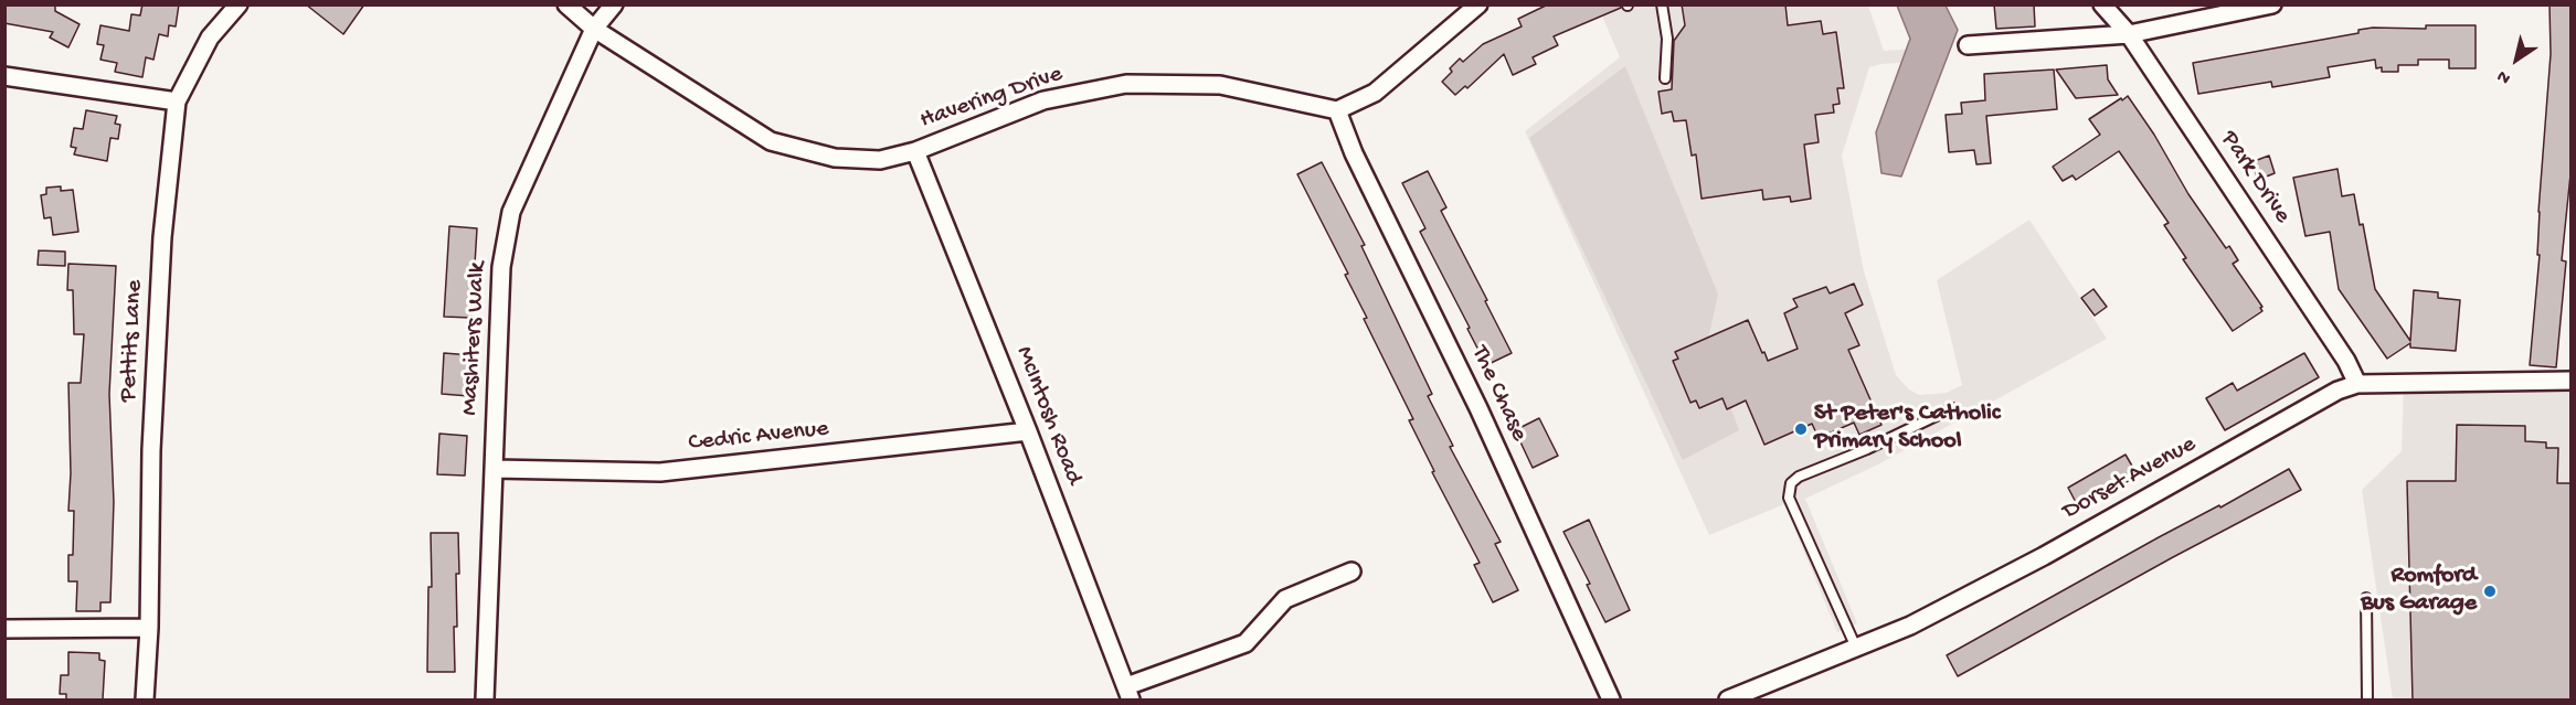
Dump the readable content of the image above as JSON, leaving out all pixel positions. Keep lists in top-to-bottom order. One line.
{"streets":{"street":["Havering Drive","Park Drive","Mashiters Walk","Pettits Lane","The Chase","McIntosh Road","Cedric Avenue","Dorset Avenue"]},"crossings":[["Havering Drive","Mashiters Walk"],["Havering Drive","The Chase"],["Havering Drive","McIntosh Road"],["Park Drive","Dorset Avenue"],["Mashiters Walk","Cedric Avenue"],["McIntosh Road","Cedric Avenue"]],"places":["St Peter's Catholic Primary School","Romford Bus Garage"],"north":"bottom left"}
